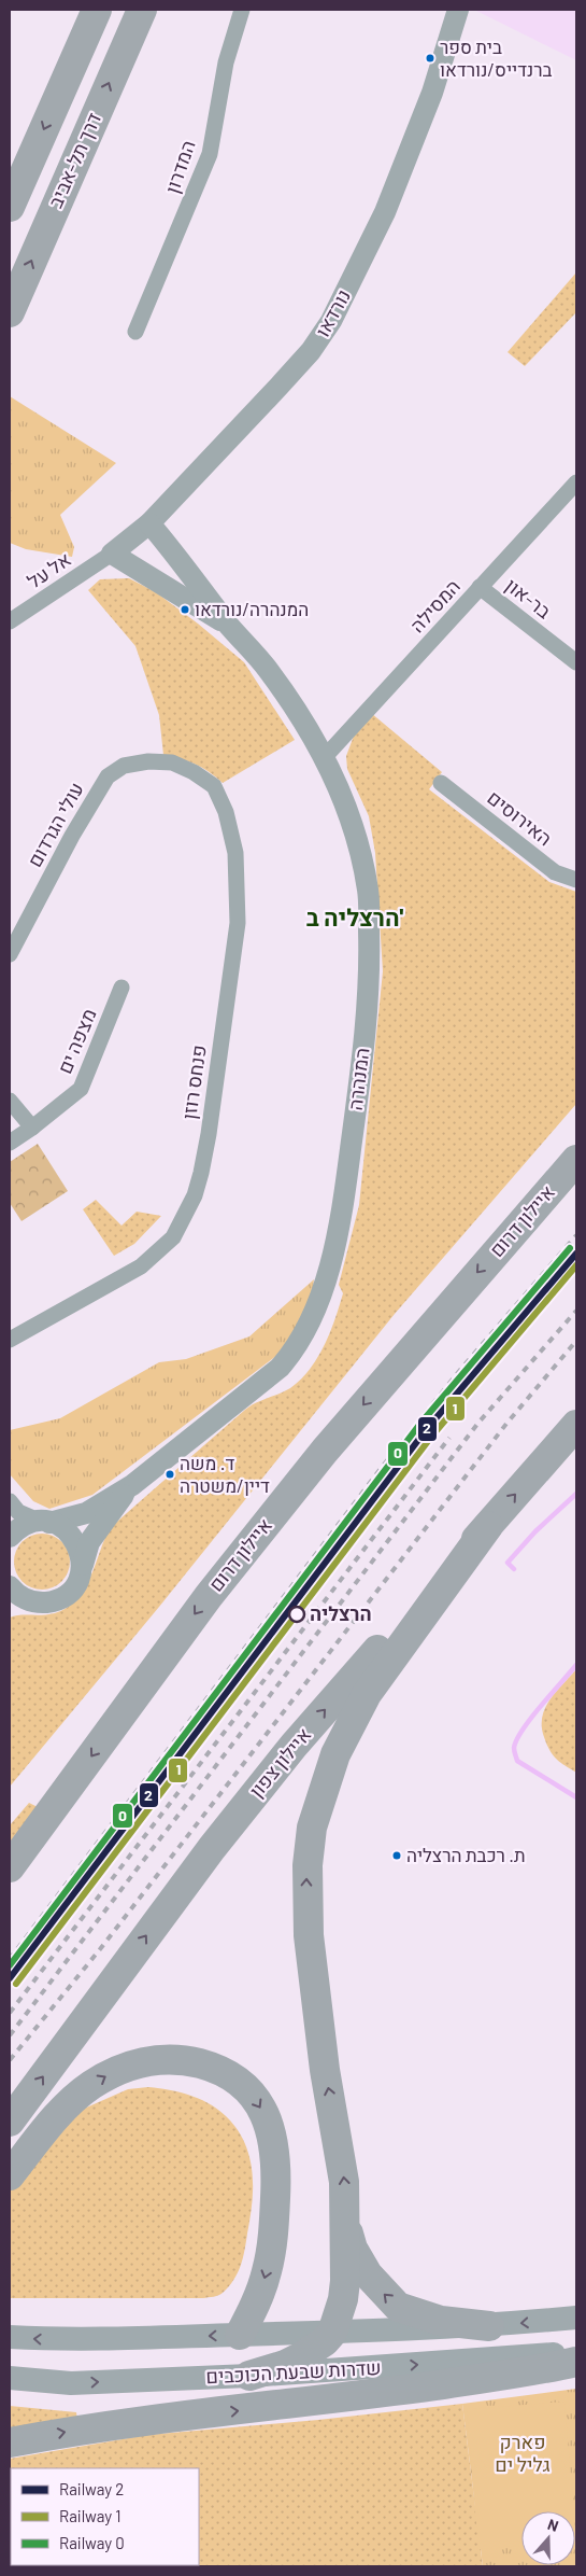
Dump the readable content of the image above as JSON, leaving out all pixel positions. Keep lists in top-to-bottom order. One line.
{"streets":{"highway":["דרך תל-אביב","איילון דרום","איילון צפון"],"main road":["שדרות שבעת הכוכבים"],"street":["המדרון","נורדאו","אל על","בר-און","המסילה","האירוסים","עולי הגרדום","מצפה ים","המנהרה","פנחס רוזן"]},"crossings":[["נורדאו","אל על"],["נורדאו","המנהרה"],["אל על","המנהרה"],["בר-און","המסילה"],["המסילה","המנהרה"],["עולי הגרדום","פנחס רוזן"]],"one_way":["איילון דרום","איילון צפון"],"districts":["הרצליה ב'"],"parks":["פארק גליל ים"],"places":["בית ספר ברנדייס/נורדאו","המנהרה/נורדאו","ד. משה דיין/משטרה","הרצליה","ת. רכבת הרצליה"],"lines":["rail line 0","rail line 2","rail line 1"],"legend":["Railway 2","Railway 1","Railway 0"],"north":"top"}
